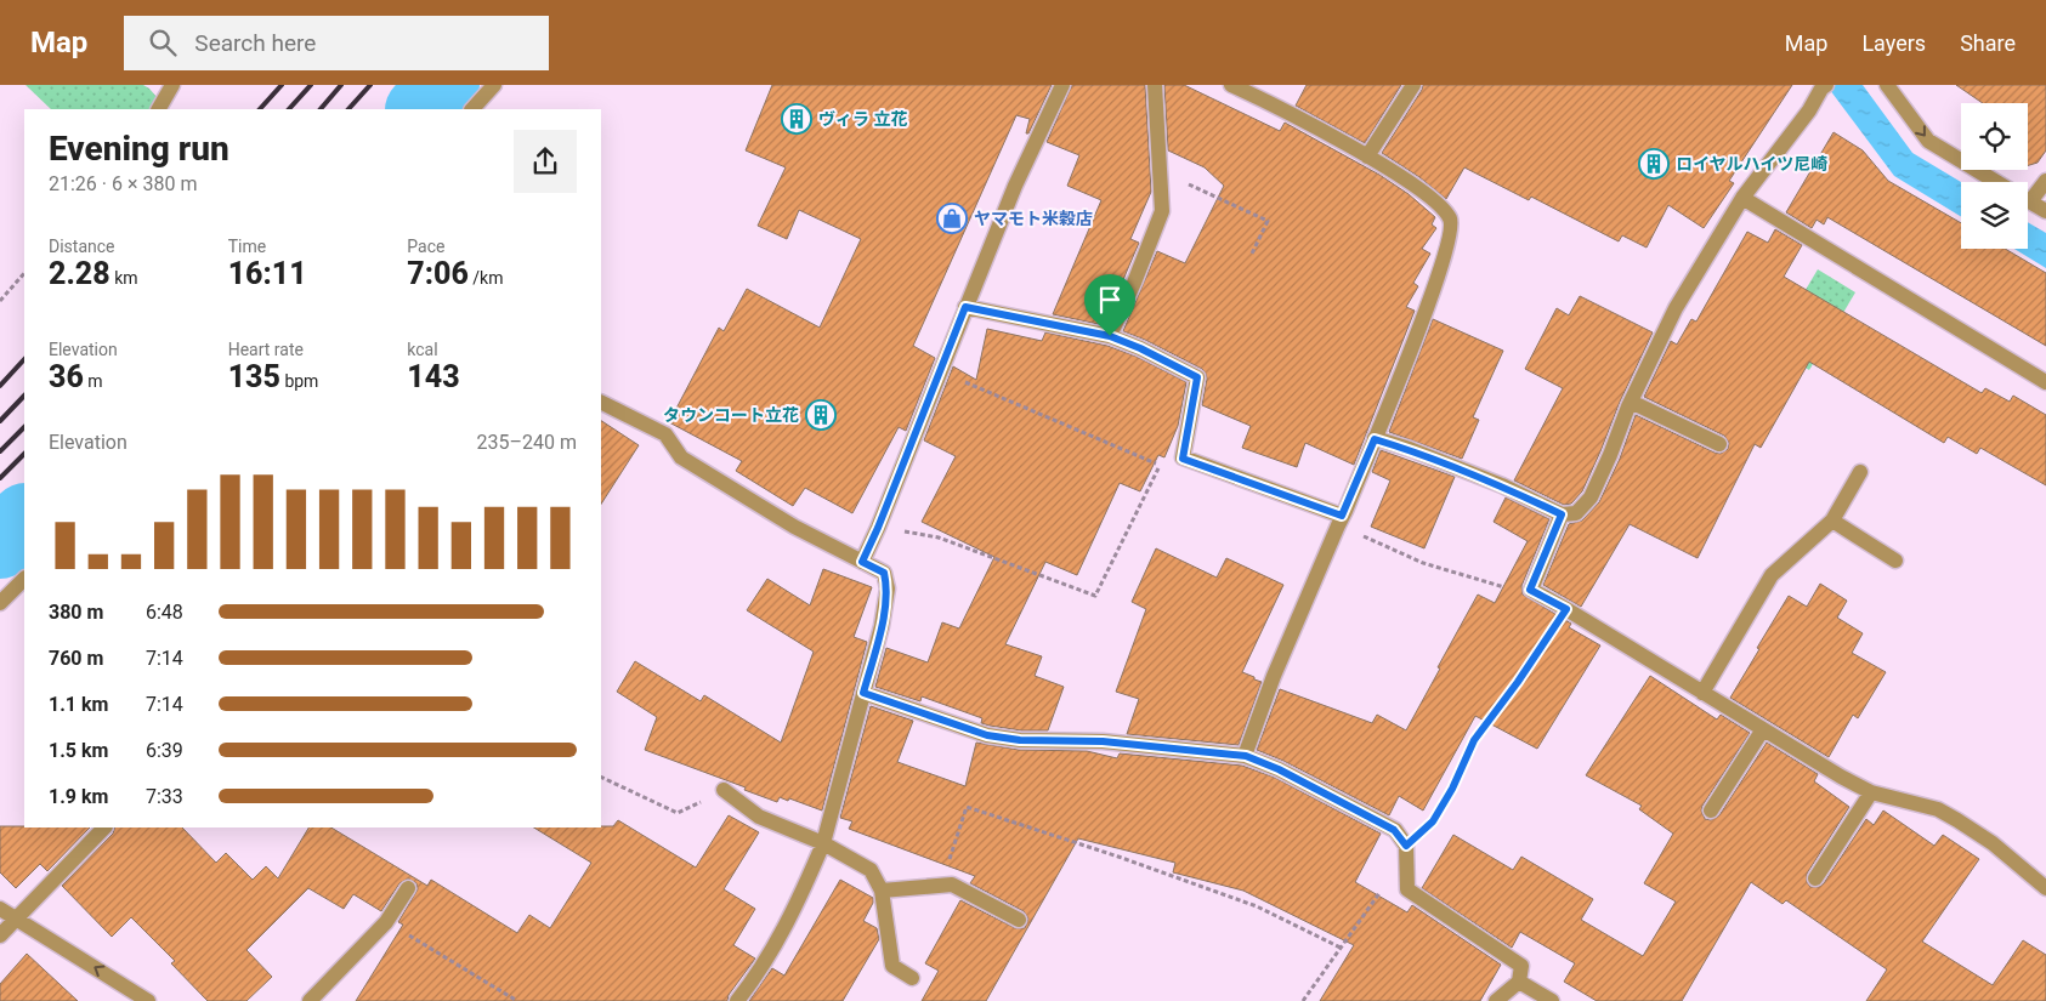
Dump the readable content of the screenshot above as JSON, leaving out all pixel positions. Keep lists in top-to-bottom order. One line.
{"places":{"building":["ヴィラ 立花","ロイヤルハイツ尼崎","タウンコート立花"],"shop":["ヤマモト米穀店"]},"page":{"header":"Map","search":"Search here","nav":["Map","Layers","Share"],"heading":["Evening run","21:26 · 6 × 380 m"],"stats":[["Distance","2.28 km"],["Time","16:11"],["Pace","7:06 /km"],["Elevation","36 m"],["Heart rate","135 bpm"],["kcal","143"]],"chart":["Elevation","235–240 m"],"list":[{"name":"380 m","note":"6:48"},{"name":"760 m","note":"7:14"},{"name":"1.1 km","note":"7:14"},{"name":"1.5 km","note":"6:39"},{"name":"1.9 km","note":"7:33"}]}}
